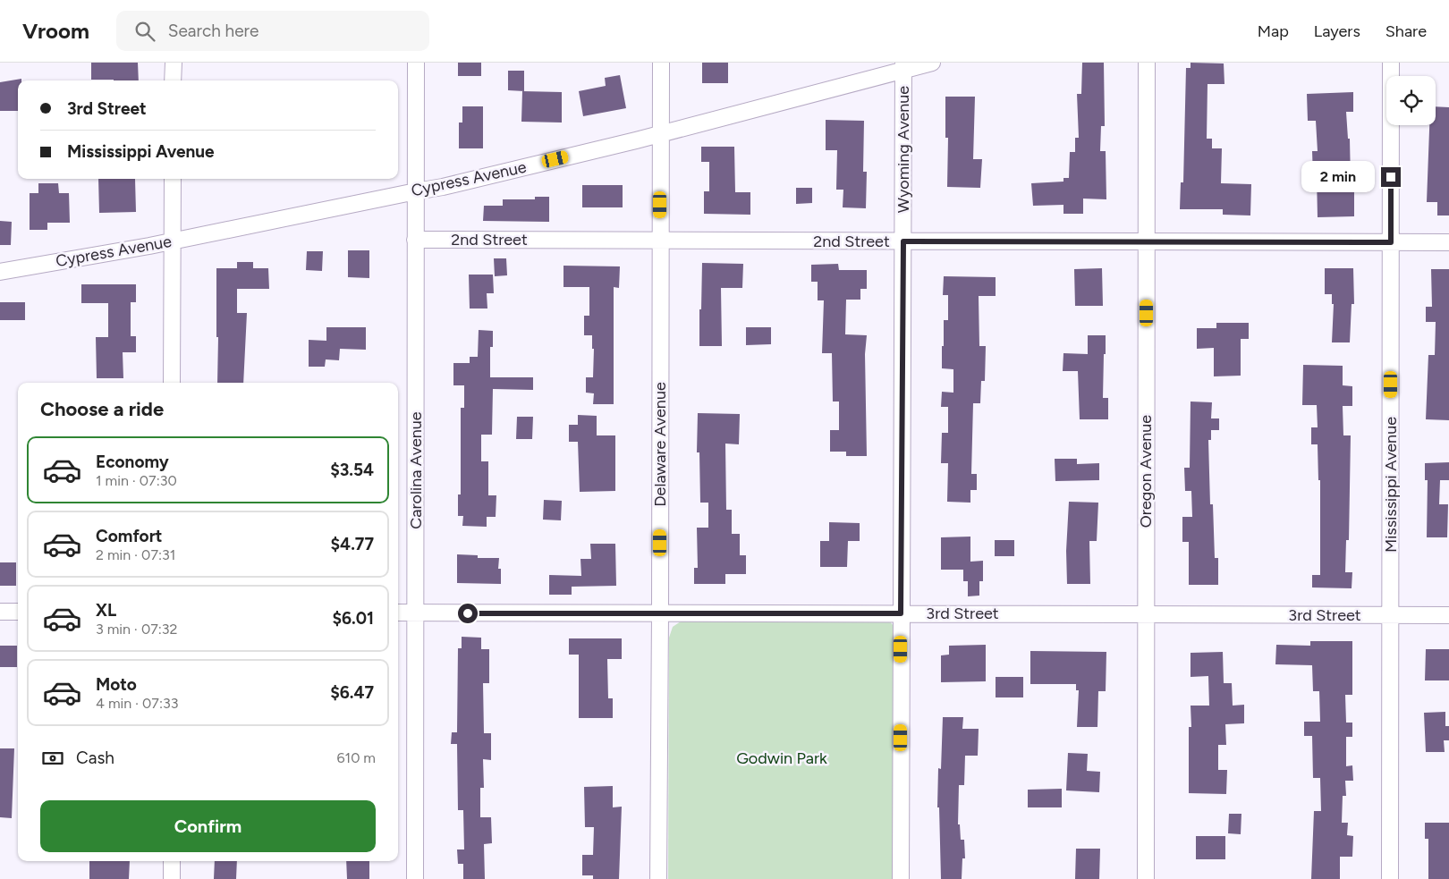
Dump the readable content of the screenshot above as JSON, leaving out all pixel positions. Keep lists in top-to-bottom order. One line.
{"streets":{"street":["Wyoming Avenue","Cypress Avenue","2nd Street","Delaware Avenue","Carolina Avenue","Oregon Avenue","Mississippi Avenue","3rd Street"]},"crossings":[["Wyoming Avenue","Cypress Avenue"],["Wyoming Avenue","2nd Street"],["Wyoming Avenue","3rd Street"],["Cypress Avenue","Delaware Avenue"],["Cypress Avenue","Carolina Avenue"],["2nd Street","Delaware Avenue"],["2nd Street","Carolina Avenue"],["2nd Street","Oregon Avenue"],["2nd Street","Mississippi Avenue"],["Delaware Avenue","3rd Street"],["Carolina Avenue","3rd Street"],["Oregon Avenue","3rd Street"],["Mississippi Avenue","3rd Street"]],"parks":["Godwin Park"],"page":{"header":"Vroom","search":"Search here","nav":["Map","Layers","Share"],"banner":["3rd Street","Mississippi Avenue"],"bubble":"2 min","heading":"Choose a ride","list":[{"name":"Economy","note":"1 min · 07:30","value":"$3.54"},{"name":"Comfort","note":"2 min · 07:31","value":"$4.77"},{"name":"XL","note":"3 min · 07:32","value":"$6.01"},{"name":"Moto","note":"4 min · 07:33","value":"$6.47"}],"pay":["Cash","610 m"],"buttons":"Confirm"}}
